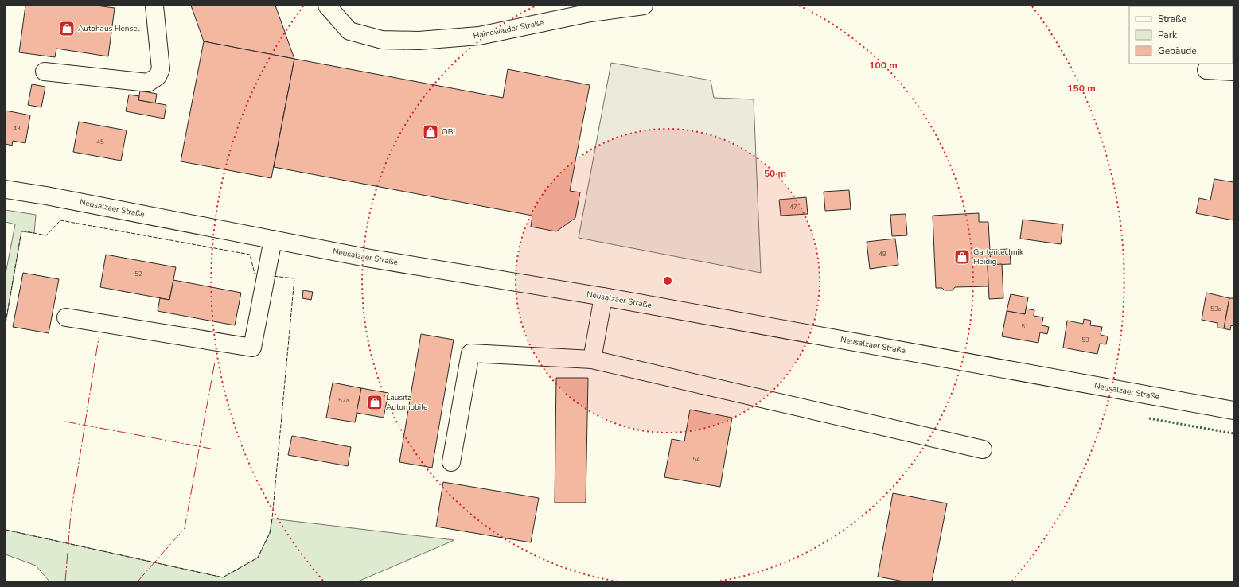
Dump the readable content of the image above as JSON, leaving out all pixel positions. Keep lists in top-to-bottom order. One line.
{"streets":{"main road":["Hainewalder Straße","Neusalzaer Straße"]},"places":{"shop":["Autohaus Hensel","OBI","Gartentechnik Heidig","Lausitz Automobile"]},"house_numbers":["43","45","47","49","52","53a","51","53","52a","54"],"legend":["Straße","Park","Gebäude"],"rings":["100 m","150 m","50 m"]}
